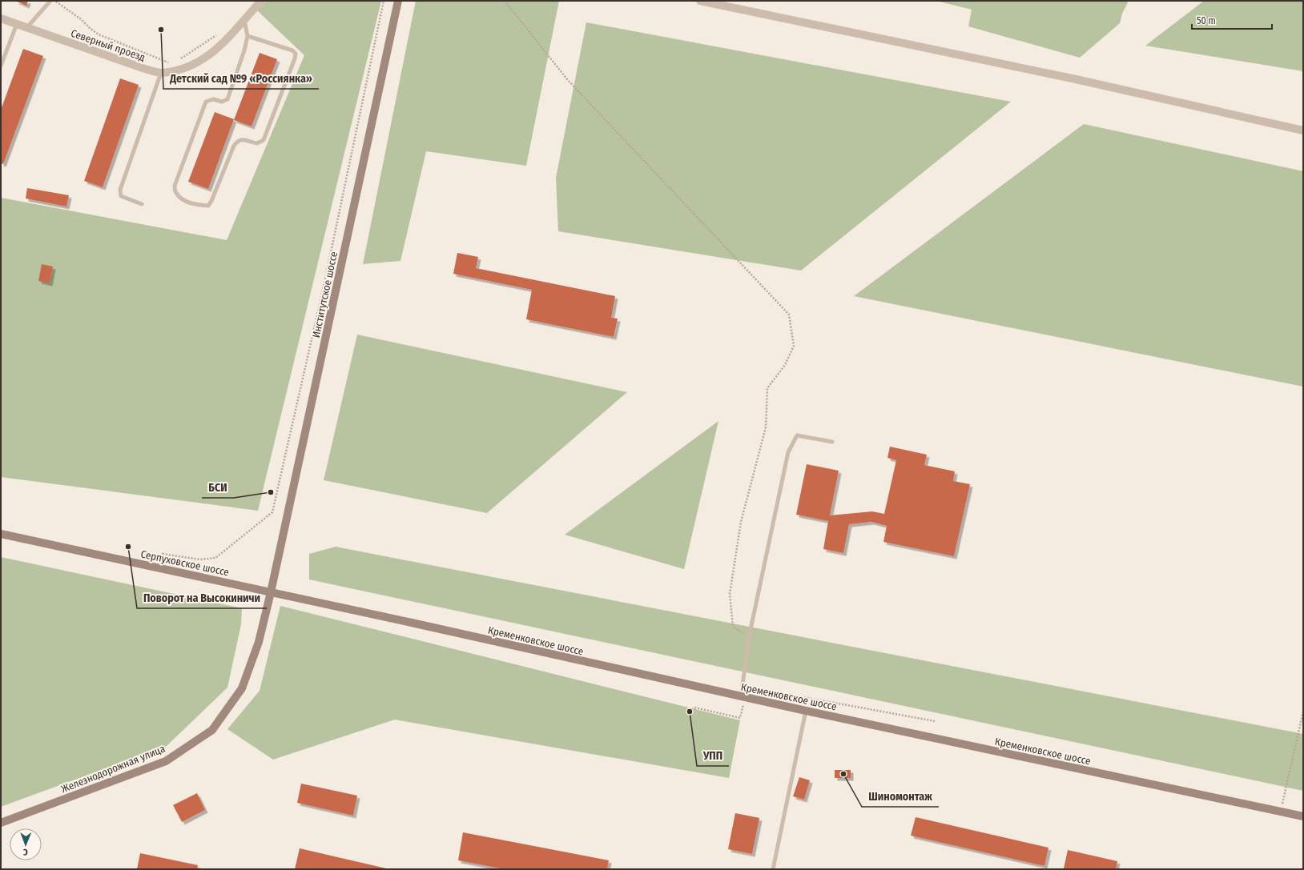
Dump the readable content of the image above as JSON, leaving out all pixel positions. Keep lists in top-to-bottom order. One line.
{"streets":{"main road":["Институтское шоссе","Серпуховское шоссе","Кременковское шоссе","Железнодорожная улица"],"street":["Северный проезд"]},"crossings":[["Институтское шоссе","Серпуховское шоссе"],["Институтское шоссе","Кременковское шоссе"],["Институтское шоссе","Железнодорожная улица"],["Серпуховское шоссе","Кременковское шоссе"],["Серпуховское шоссе","Железнодорожная улица"],["Кременковское шоссе","Железнодорожная улица"]],"places":["Детcкий сад №9 «Россиянка»","БСИ","Поворот на Высокиничи","УПП","Шиномонтаж"],"scale_bar":"50 m","north":"bottom"}
